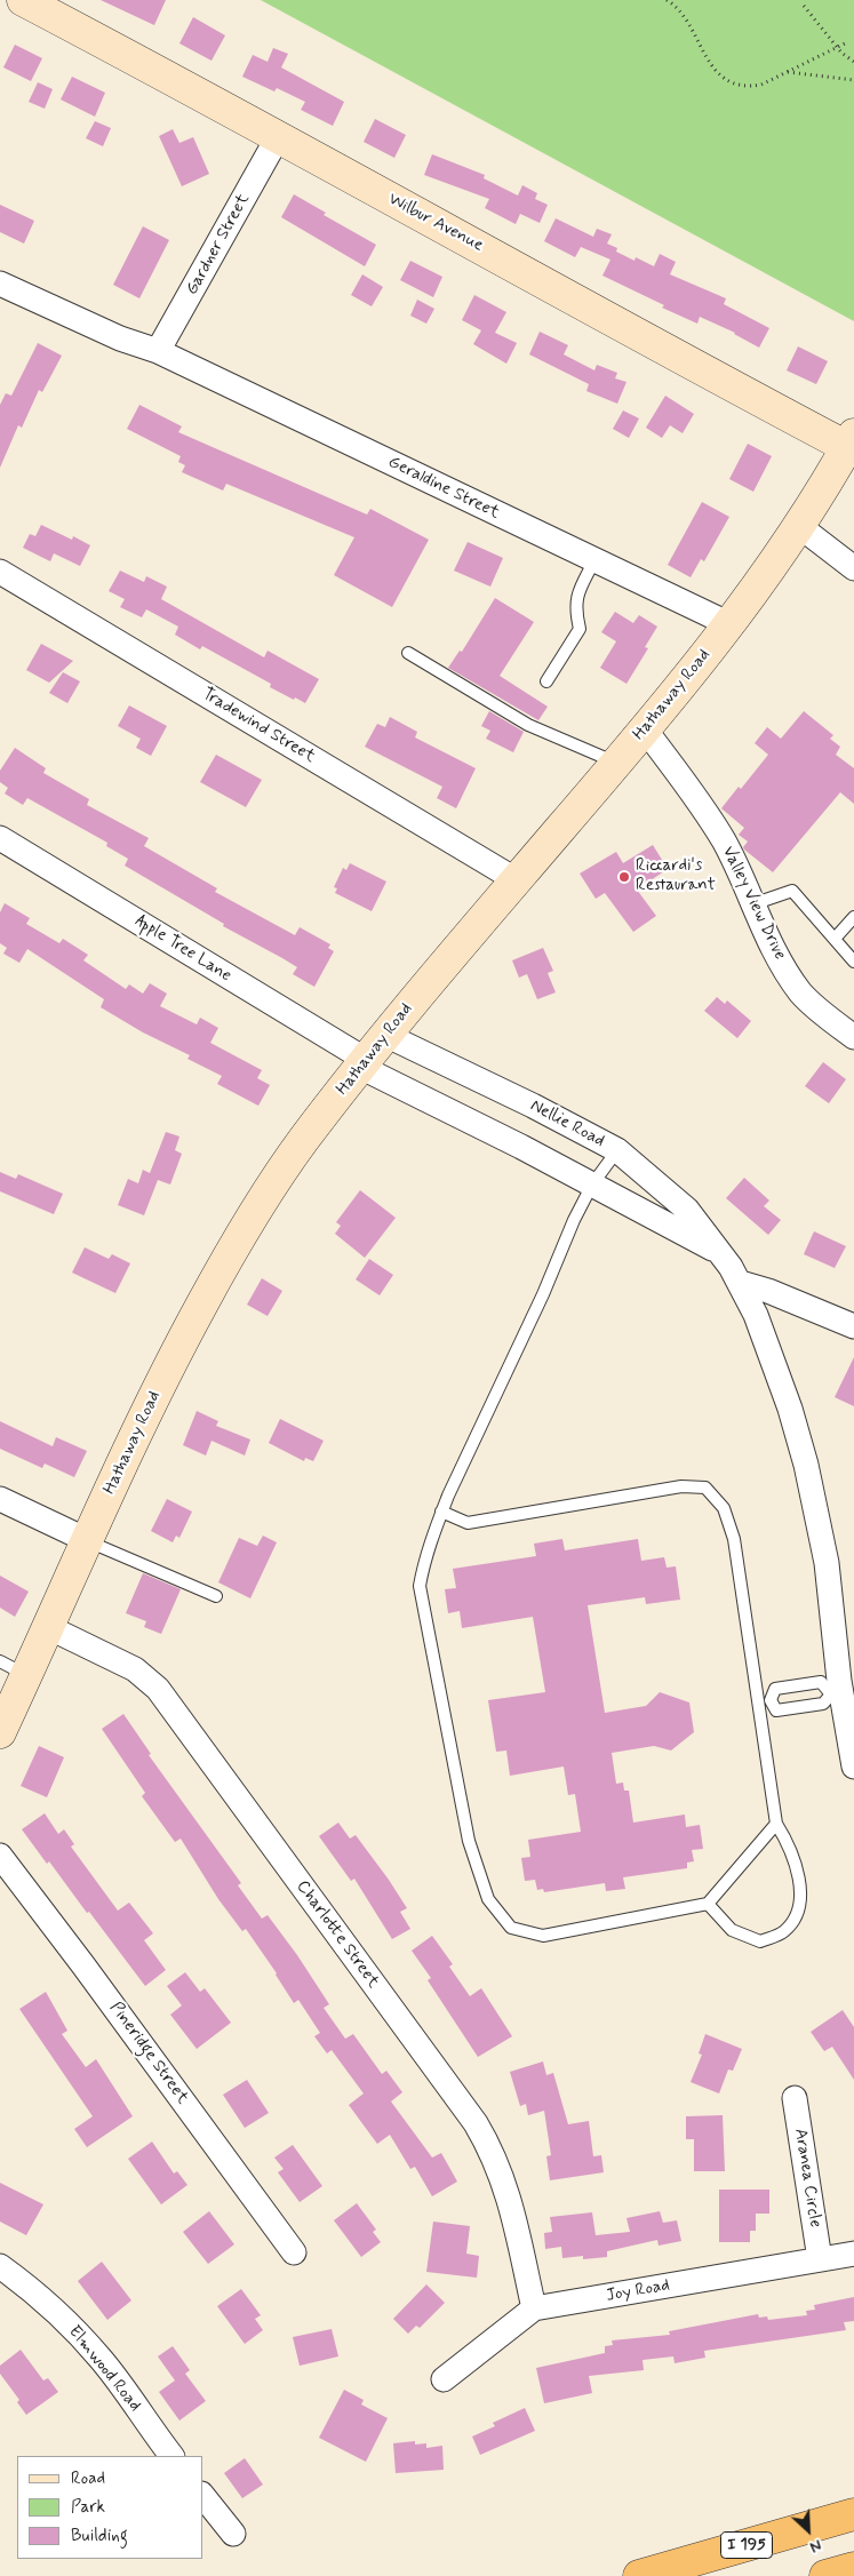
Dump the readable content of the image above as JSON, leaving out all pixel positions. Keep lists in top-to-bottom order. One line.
{"streets":{"highway":["I 195"],"main road":["Wilbur Avenue","Hathaway Road"],"street":["Gardner Street","Geraldine Street","Tradewind Street","Valley View Drive","Apple Tree Lane","Nellie Road","Charlotte Street","Pineridge Street","Aranea Circle","Joy Road","Elmwood Road"]},"crossings":[["Wilbur Avenue","Gardner Street"],["Wilbur Avenue","Hathaway Road"],["Gardner Street","Geraldine Street"],["Geraldine Street","Hathaway Road"],["Hathaway Road","Tradewind Street"],["Hathaway Road","Valley View Drive"],["Hathaway Road","Apple Tree Lane"],["Hathaway Road","Nellie Road"],["Hathaway Road","Charlotte Street"],["Apple Tree Lane","Nellie Road"],["Charlotte Street","Joy Road"],["Aranea Circle","Joy Road"]],"places":["Riccardi's Restaurant"],"legend":["Road","Park","Building"],"north":"bottom right"}
